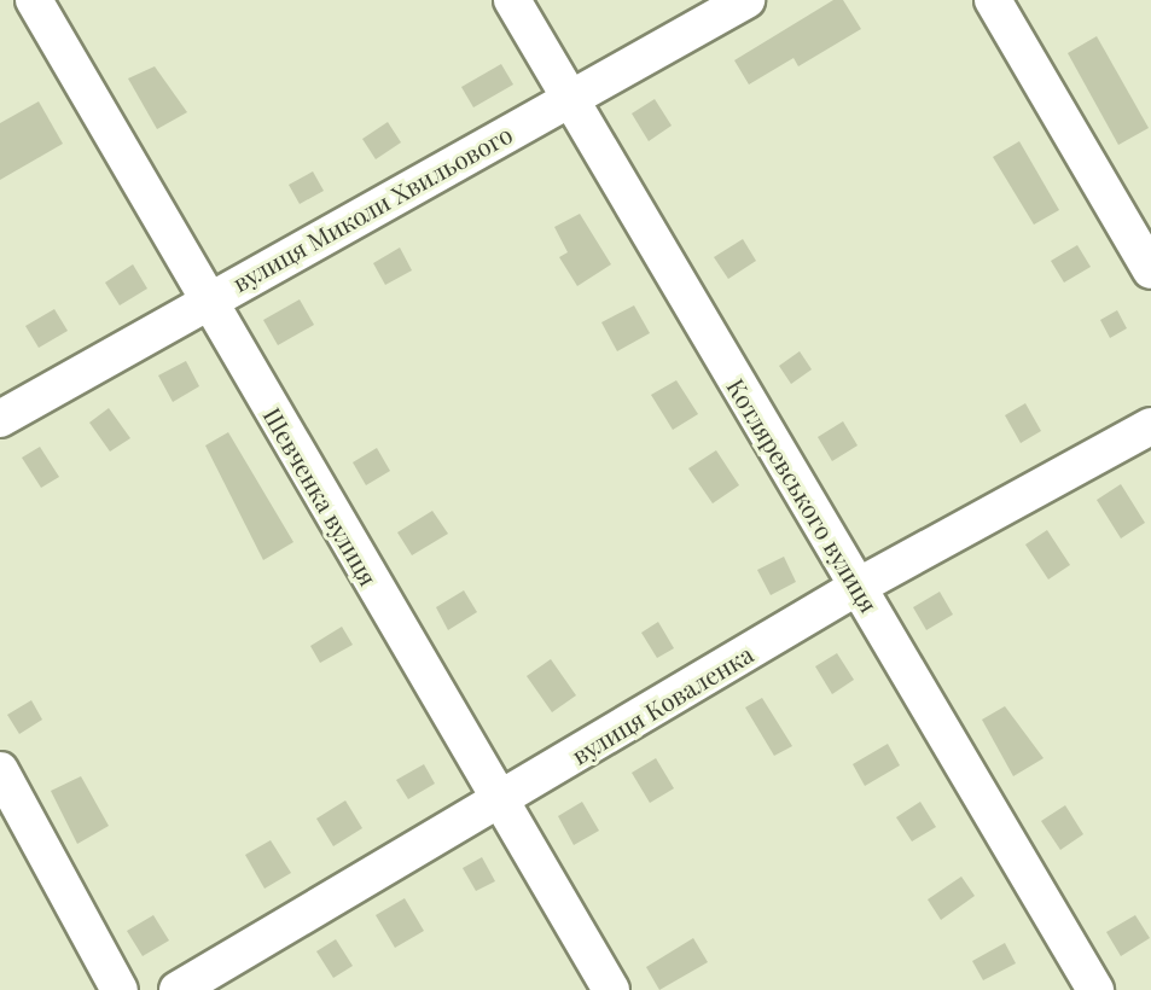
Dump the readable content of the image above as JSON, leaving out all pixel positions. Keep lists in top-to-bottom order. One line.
{"streets":{"street":["вулиця Миколи Хвильового","Котляревського вулиця","Шевченка вулиця","вулиця Коваленка"]},"crossings":[["вулиця Миколи Хвильового","Котляревського вулиця"],["вулиця Миколи Хвильового","Шевченка вулиця"],["Котляревського вулиця","вулиця Коваленка"],["Шевченка вулиця","вулиця Коваленка"]]}
